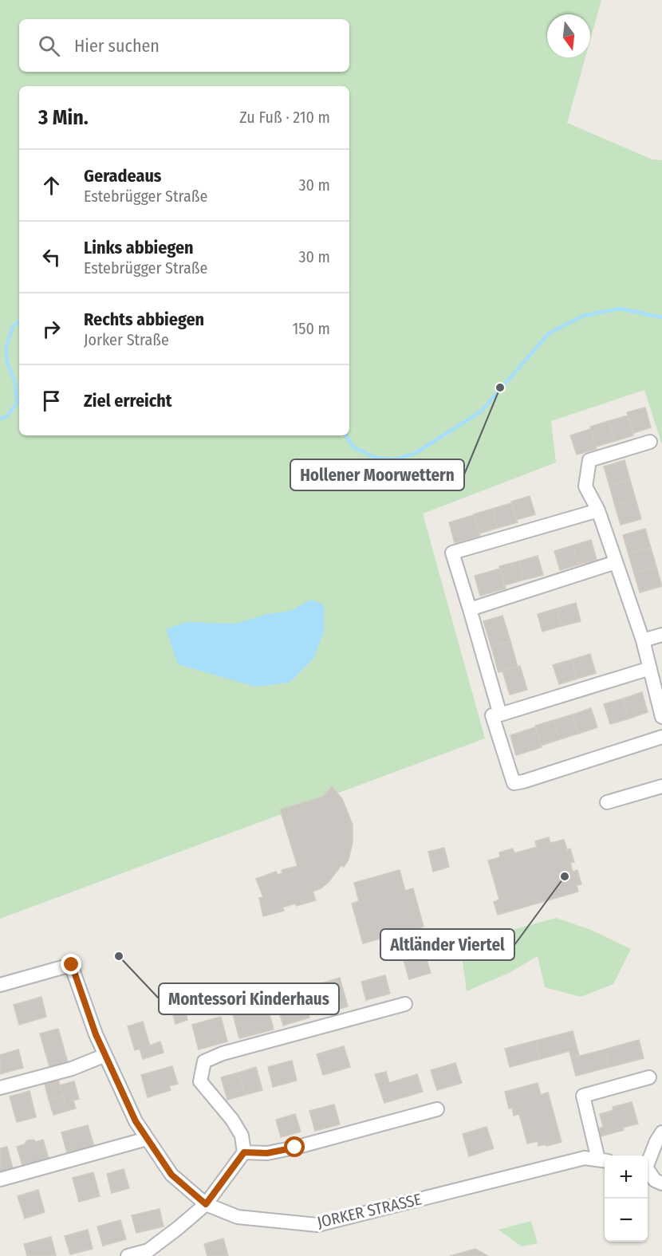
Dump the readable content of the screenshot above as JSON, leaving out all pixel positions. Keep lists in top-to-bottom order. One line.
{"streets":{"street":["JORKER STRASSE"]},"places":["Hollener Moorwettern","Altländer Viertel","Montessori Kinderhaus"],"north":"bottom","page":{"search":"Hier suchen","heading":["3 Min.","Zu Fuß · 210 m"],"list":[["Geradeaus","Estebrügger Straße","30 m"],["Links abbiegen","Estebrügger Straße","30 m"],["Rechts abbiegen","Jorker Straße","150 m"],"Ziel erreicht"],"map_buttons":["+","−"]}}
